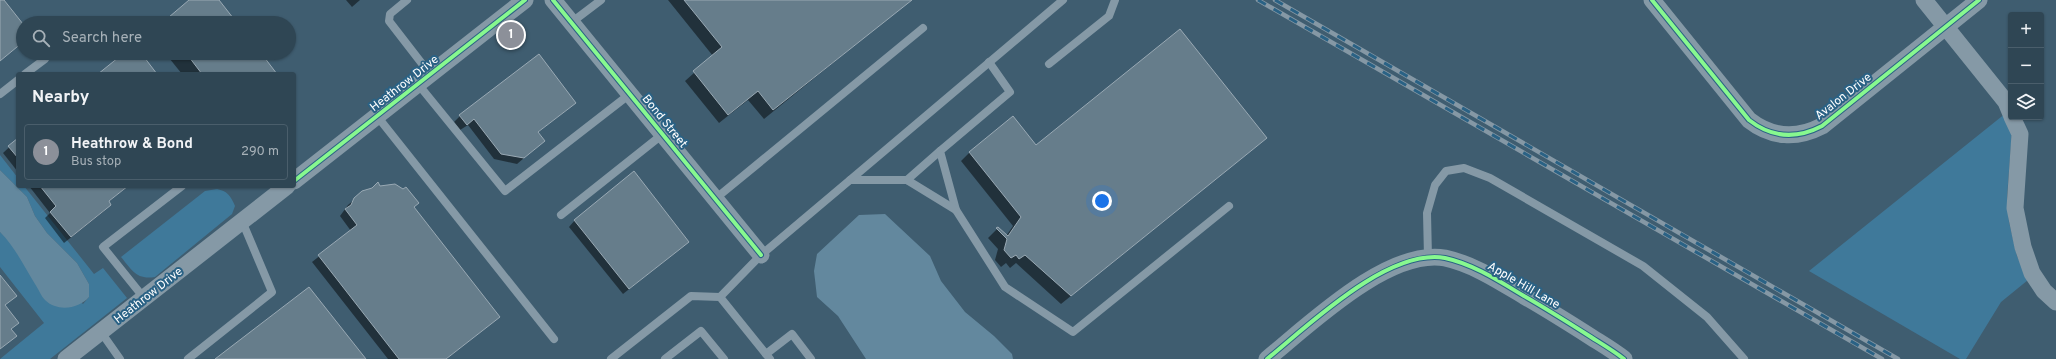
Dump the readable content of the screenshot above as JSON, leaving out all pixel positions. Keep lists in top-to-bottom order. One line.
{"streets":{"street":["Heathrow Drive","Avalon Drive","Bond Street","Apple Hill Lane"]},"page":{"map_buttons":["+","−"],"search":"Search here","pins":"1","heading":"Nearby","list":[{"mark":"1","name":"Heathrow & Bond","note":"Bus stop","value":"290 m"}]}}
